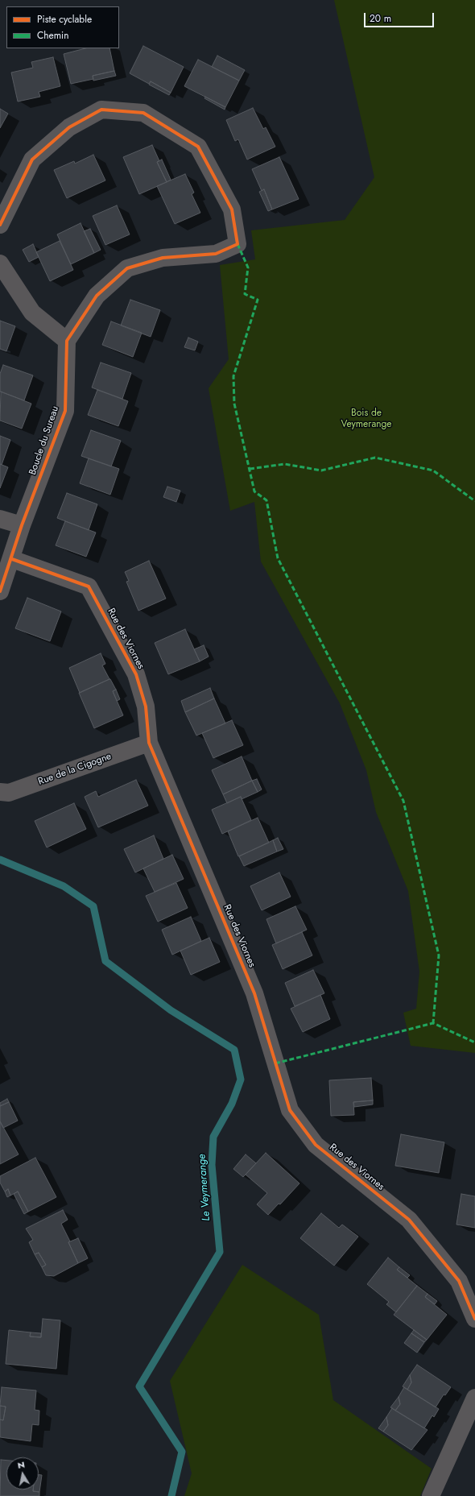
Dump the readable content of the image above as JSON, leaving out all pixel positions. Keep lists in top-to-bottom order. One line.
{"streets":{"street":["Boucle du Sureau","Rue des Viornes","Rue de la Cigogne"]},"crossings":[["Rue des Viornes","Rue de la Cigogne"]],"water":["Le Veymerange"],"parks":["Bois de Veymerange"],"legend":["Piste cyclable","Chemin"],"scale_bar":"20 m","north":"top"}
